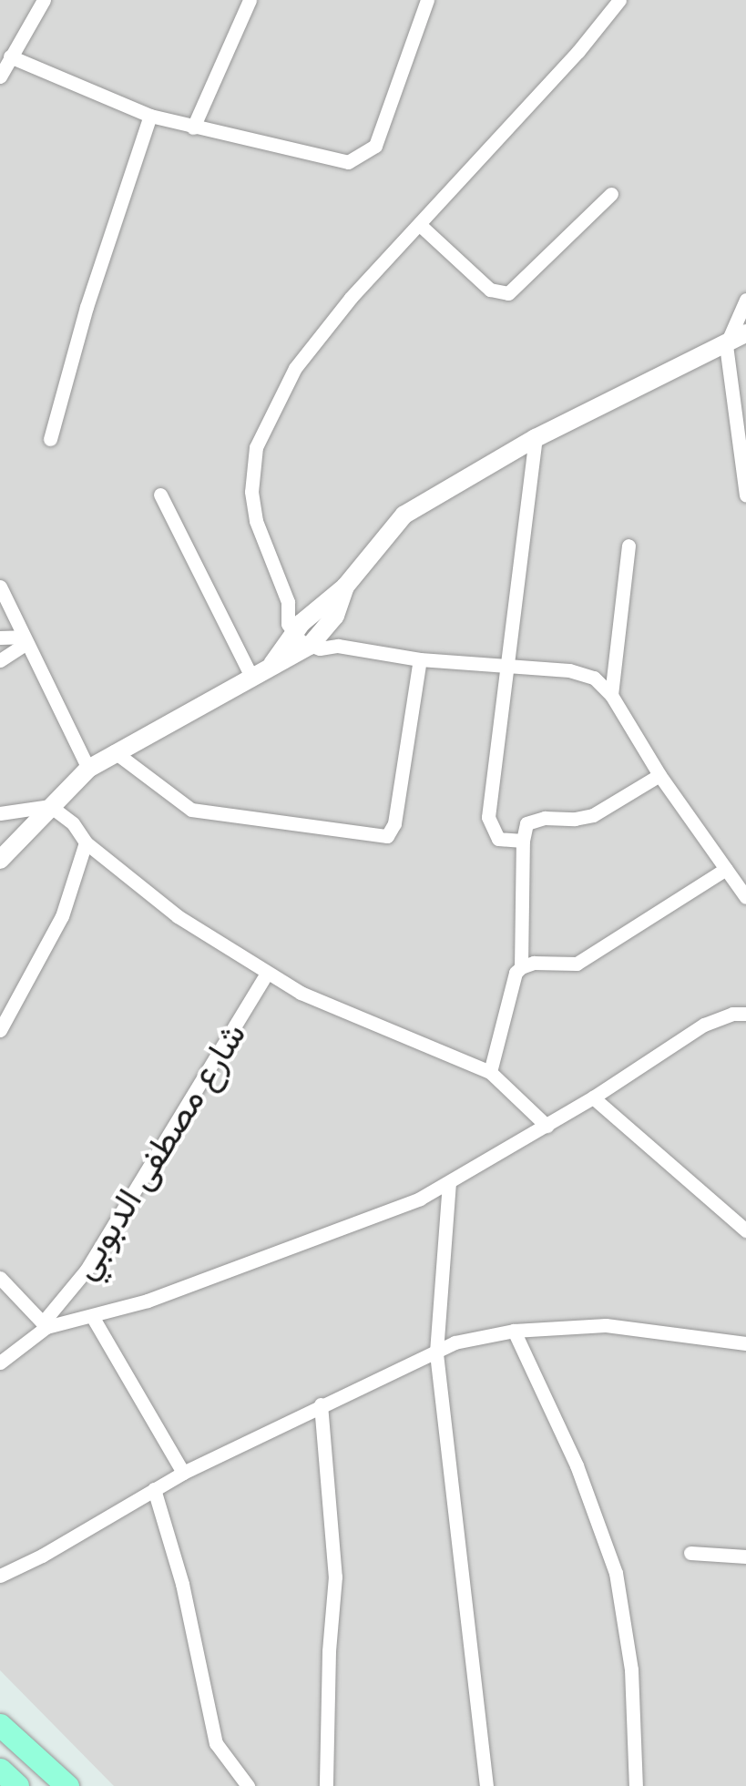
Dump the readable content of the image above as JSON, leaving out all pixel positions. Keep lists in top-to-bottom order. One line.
{"streets":{"street":["شارع مصطفى الدبوبي"]}}
